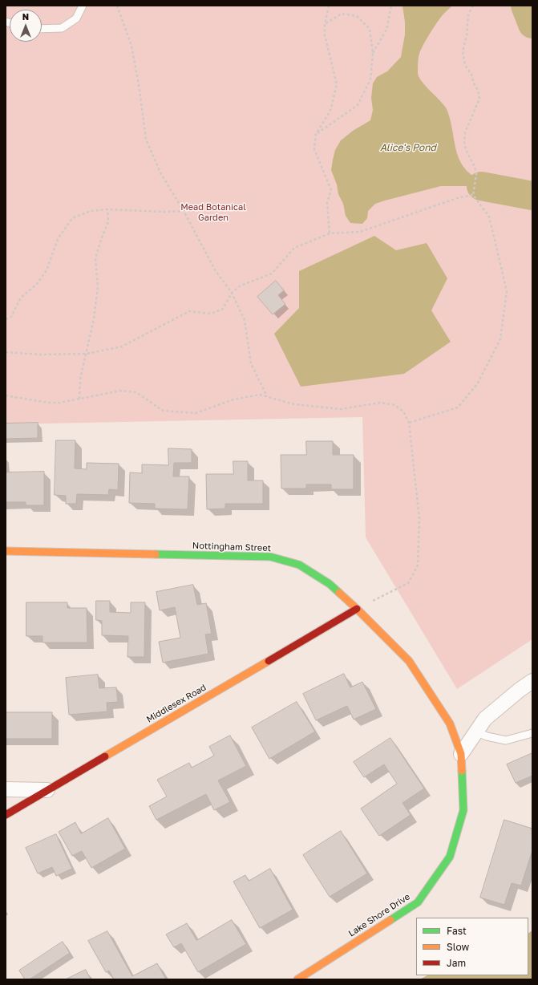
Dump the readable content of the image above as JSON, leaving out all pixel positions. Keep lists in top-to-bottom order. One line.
{"streets":{"street":["Nottingham Street","Middlesex Road","Lake Shore Drive"]},"crossings":[["Nottingham Street","Middlesex Road"],["Nottingham Street","Lake Shore Drive"]],"water":["Alice's Pond"],"parks":["Mead Botanical Garden"],"legend":["Fast","Slow","Jam"],"north":"top"}
